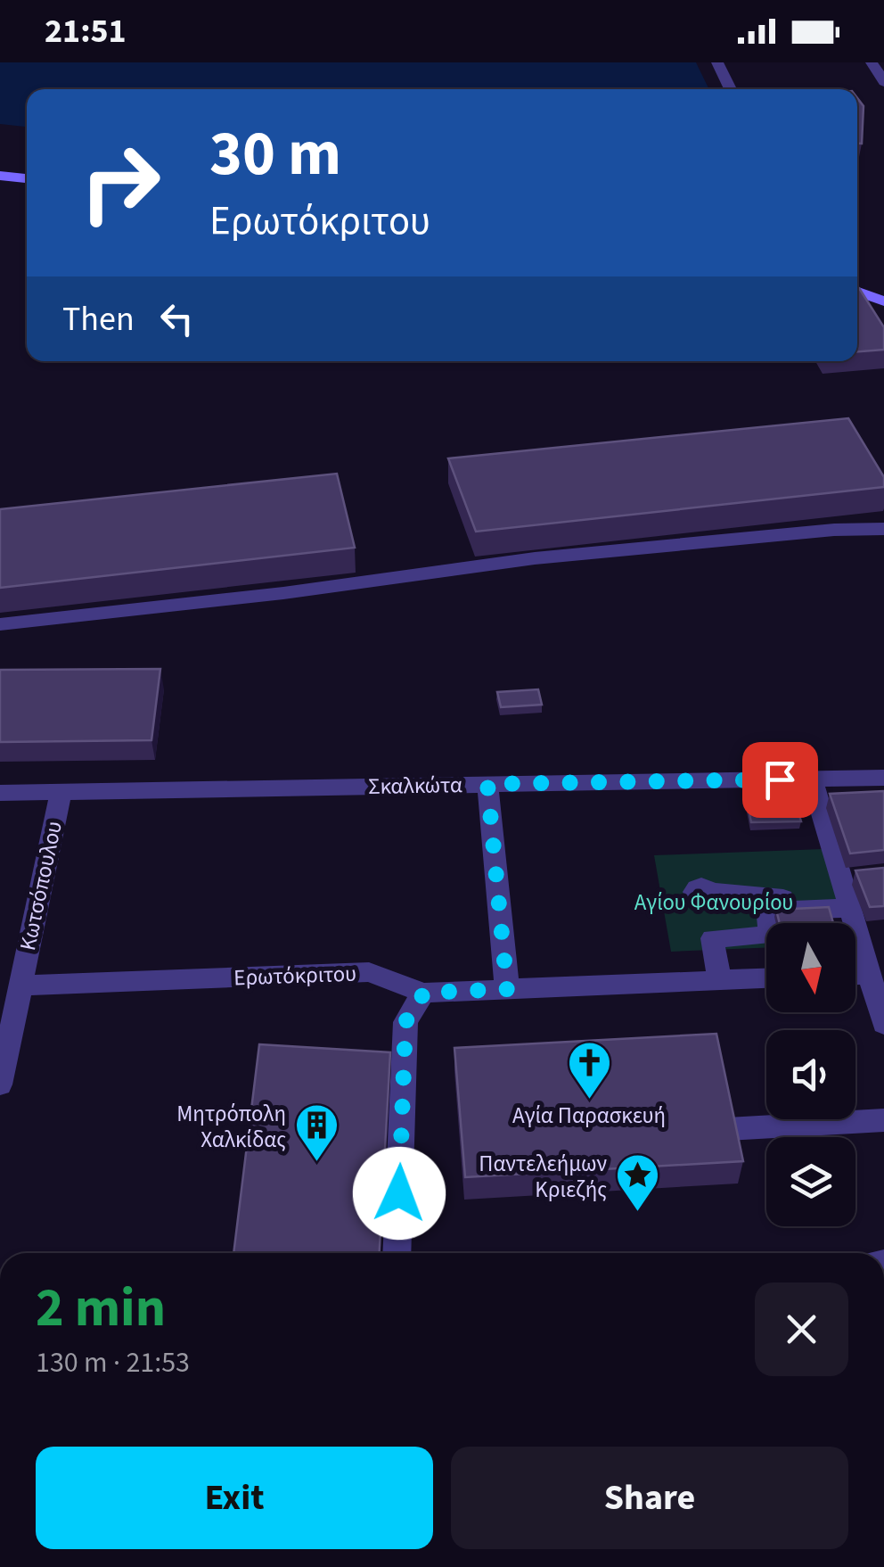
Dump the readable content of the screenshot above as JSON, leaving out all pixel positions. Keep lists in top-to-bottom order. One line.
{"streets":{"street":["Σκαλκώτα","Κωτσόπουλου","Ερωτόκριτου"]},"crossings":[["Σκαλκώτα","Κωτσόπουλου"],["Κωτσόπουλου","Ερωτόκριτου"]],"parks":["Αγίου Φανουρίου"],"places":{"church":["Αγία Παρασκευή"],"building":["Μητρόπολη Χαλκίδας"],"place":["Παντελεήμων Κριεζής"]},"north":"bottom","page":{"status":"21:51","turn":["30 m","Ερωτόκριτου"],"then":"Then","heading":["2 min","130 m · 21:53"],"buttons":["Exit","Share"]}}
